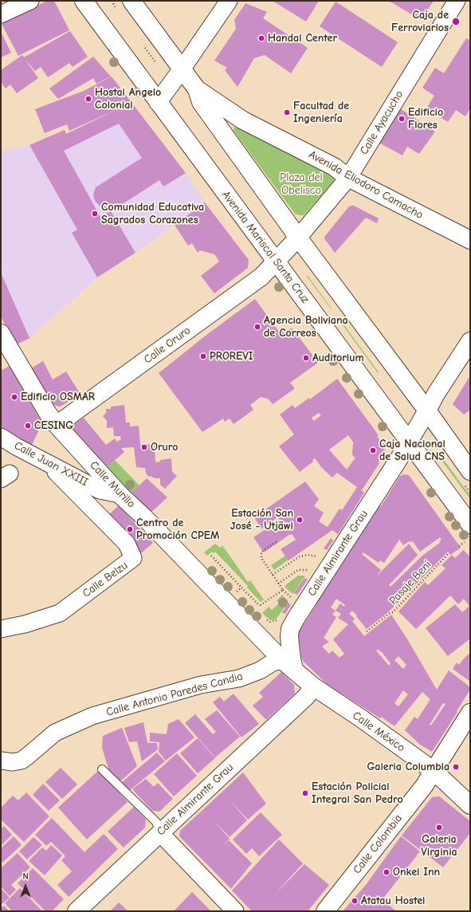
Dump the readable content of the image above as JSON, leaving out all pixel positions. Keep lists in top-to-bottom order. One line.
{"streets":{"main road":["Avenida Eliodoro Camacho","Avenida Mariscal Santa Cruz","Calle Oruro","Calle Murillo","Calle Almirante Grau","Calle México","Calle Colombia"],"street":["Calle Ayacucho","Calle Juan XXIII","Calle Belzu","Calle Antonio Paredes Candia"],"path":["Pasaje Beni"]},"crossings":[["Calle Ayacucho","Avenida Eliodoro Camacho"],["Calle Ayacucho","Calle Oruro"],["Avenida Mariscal Santa Cruz","Calle Oruro"],["Avenida Mariscal Santa Cruz","Calle Almirante Grau"],["Calle Oruro","Calle Murillo"],["Calle Juan XXIII","Calle Murillo"],["Calle Juan XXIII","Calle Belzu"],["Calle Murillo","Calle Almirante Grau"],["Calle Murillo","Calle Antonio Paredes Candia"],["Calle Murillo","Calle México"],["Calle Almirante Grau","Calle México"],["Calle México","Calle Colombia"]],"parks":["Plaza del Obelisco"],"places":["Caja de Ferroviarios","Handal Center","Hostal Angelo Colonial","Facultad de Ingeniería","Edificio Flores","Comunidad Educativa Sagrados Corazones","Agencia Boliviana de Correos","PROREVI","Auditorium","Edificio OSMAR","CESING","Oruro","Caja Nacional de Salud CNS","Estación San José - Utjäwi","Centro de Promoción CPEM","Galeria Columbia","Estación Policial Integral San Pedro","Galeria Virginia","Onkel Inn","Atatau Hostel"],"north":"top"}
